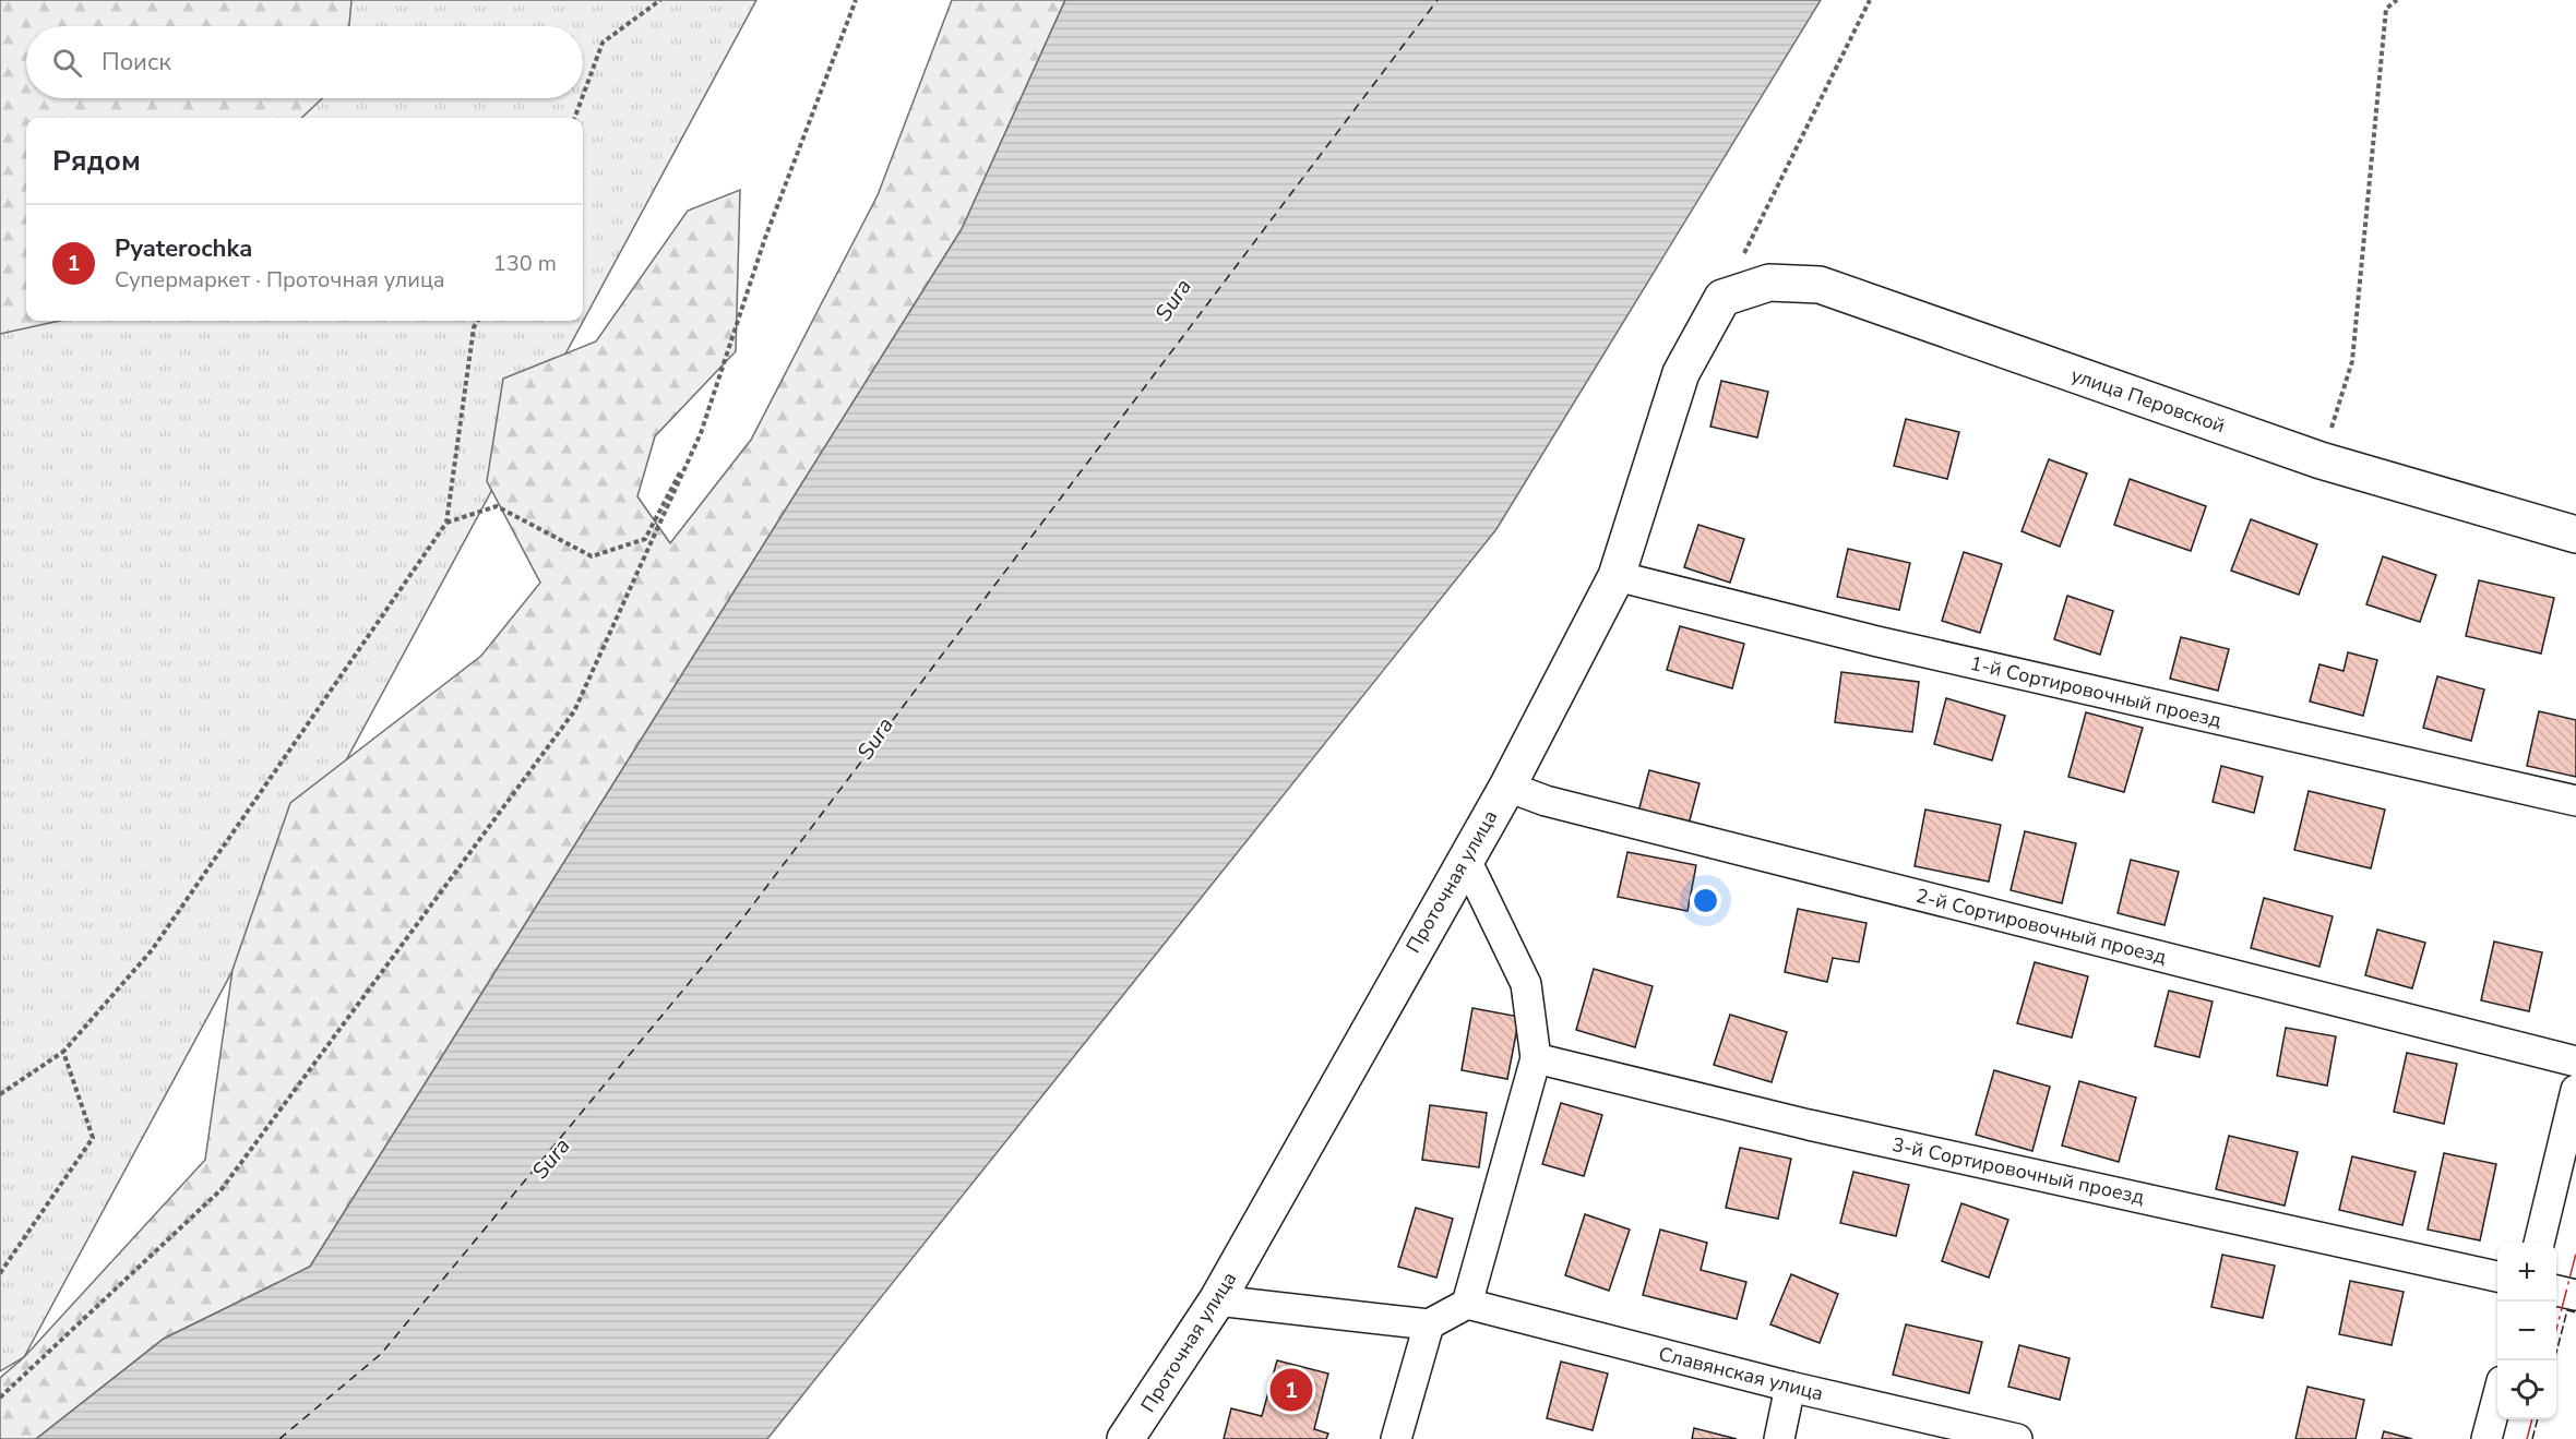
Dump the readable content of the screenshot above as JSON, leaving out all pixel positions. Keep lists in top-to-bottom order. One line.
{"streets":{"main road":["улица Перовской","Проточная улица"],"street":["1-й Сортировочный проезд","2-й Сортировочный проезд","3-й Сортировочный проезд","Славянская улица"]},"crossings":[["улица Перовской","Проточная улица"],["1-й Сортировочный проезд","Проточная улица"],["Проточная улица","2-й Сортировочный проезд"]],"water":["Sura"],"page":{"search":"Поиск","heading":"Рядом","list":[{"mark":"1","name":"Pyaterochka","note":"Супермаркет · Проточная улица","value":"130 m"}],"map_buttons":["+","−"],"pins":"1"}}
